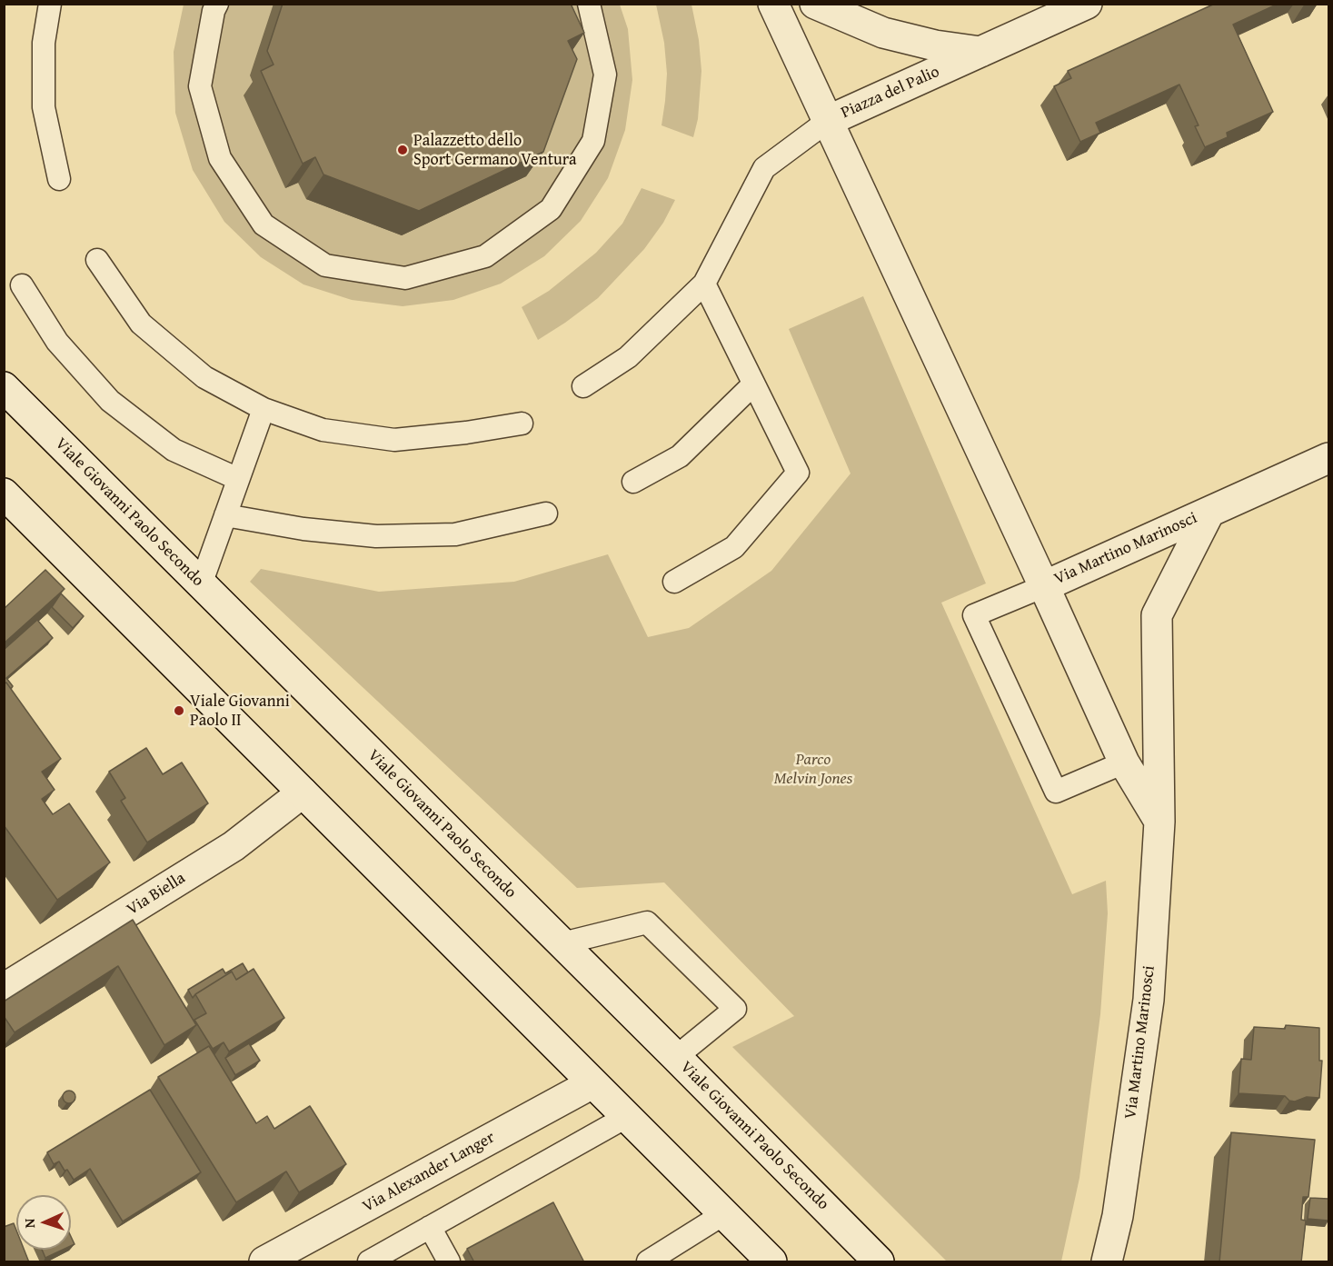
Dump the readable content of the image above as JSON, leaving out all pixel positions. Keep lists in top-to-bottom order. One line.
{"streets":{"street":["Piazza del Palio","Viale Giovanni Paolo Secondo","Via Martino Marinosci","Via Biella","Via Alexander Langer"]},"parks":["Parco Melvin Jones"],"places":["Palazzetto dello Sport Germano Ventura","Viale Giovanni Paolo II"],"north":"left"}
